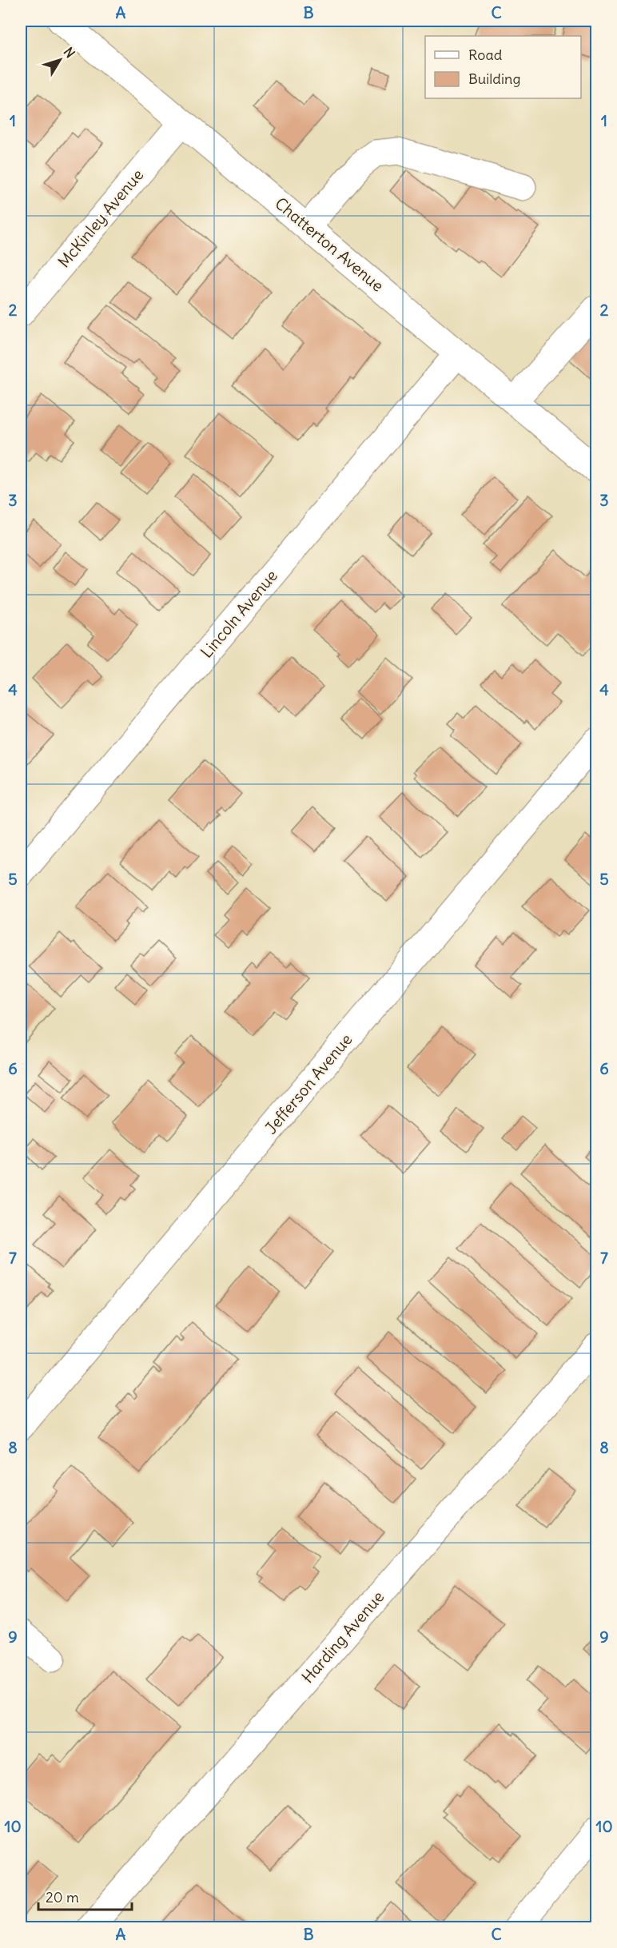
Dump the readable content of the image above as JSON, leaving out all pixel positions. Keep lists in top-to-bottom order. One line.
{"streets":{"street":["McKinley Avenue","Chatterton Avenue","Lincoln Avenue","Jefferson Avenue","Harding Avenue"]},"crossings":[["McKinley Avenue","Chatterton Avenue"],["Chatterton Avenue","Lincoln Avenue"]],"legend":["Road","Building"],"scale_bar":"20 m","north":"top right","grid":{"columns":["A","B","C"],"rows":["1","2","3","4","5","6","7","8","9","10"]}}
